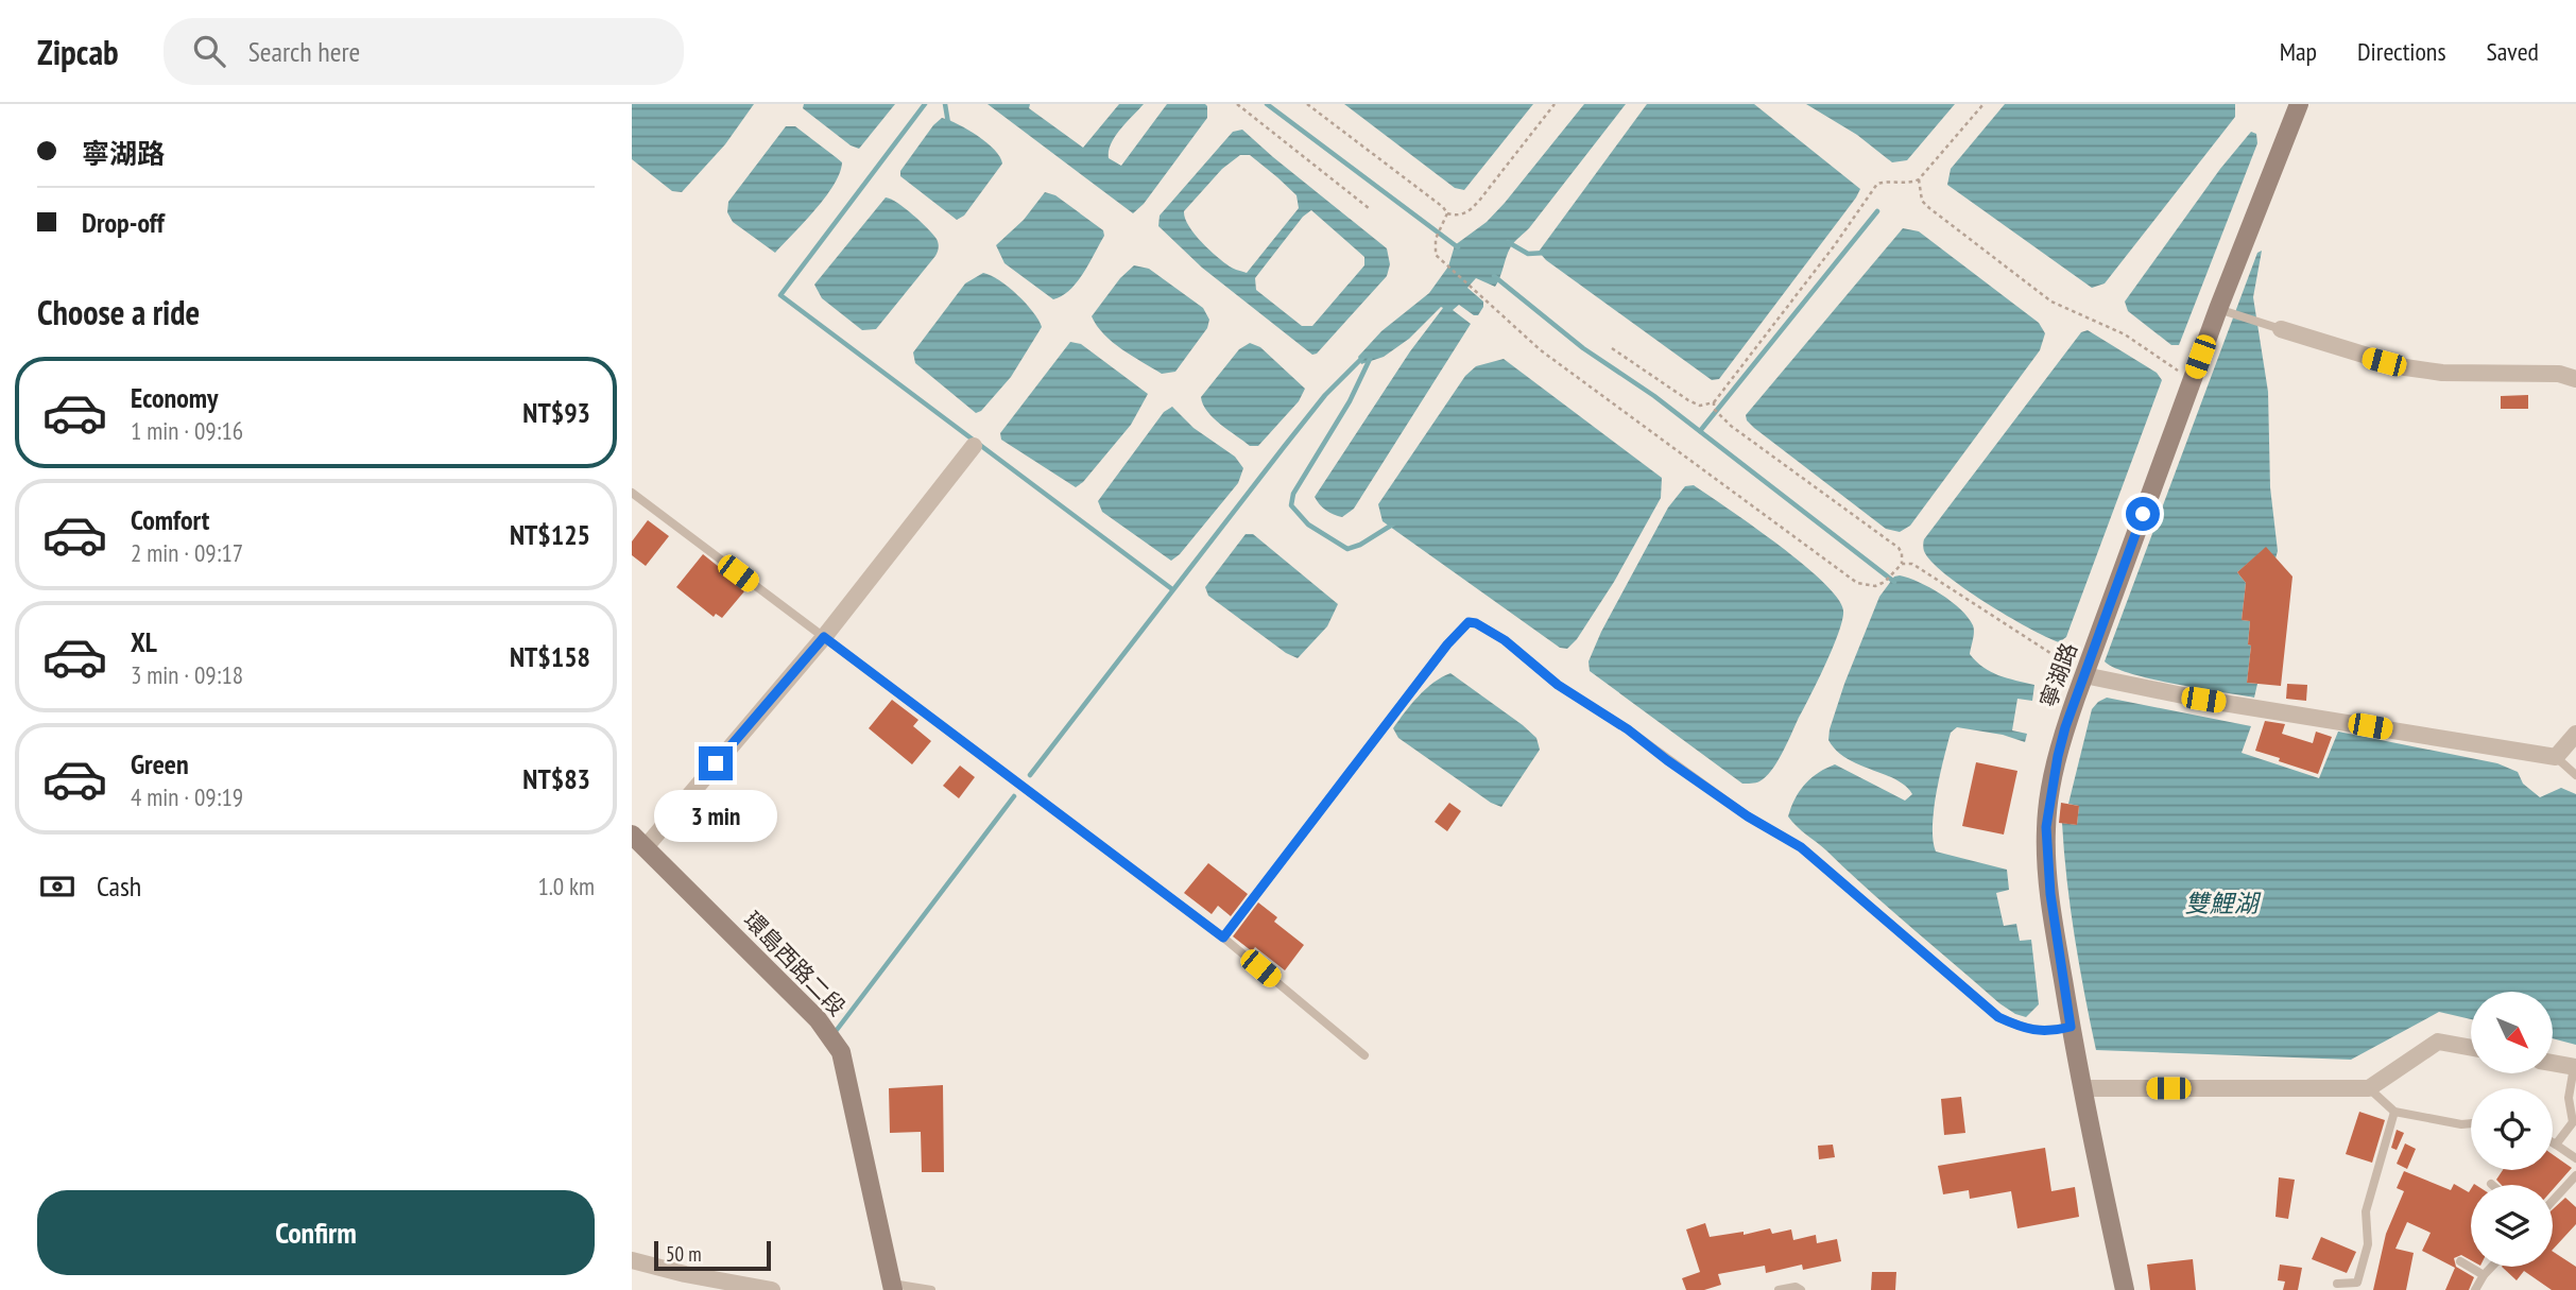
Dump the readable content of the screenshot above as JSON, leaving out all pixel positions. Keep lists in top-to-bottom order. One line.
{"streets":{"main road":["寧湖路","環島西路二段"]},"water":["雙鯉湖"],"scale_bar":"50 m","north":"bottom right","page":{"header":"Zipcab","search":"Search here","nav":["Map","Directions","Saved"],"banner":["寧湖路","Drop-off"],"heading":"Choose a ride","list":[{"name":"Economy","note":"1 min · 09:16","value":"NT$93"},{"name":"Comfort","note":"2 min · 09:17","value":"NT$125"},{"name":"XL","note":"3 min · 09:18","value":"NT$158"},{"name":"Green","note":"4 min · 09:19","value":"NT$83"}],"bubble":"3 min","pay":["Cash","1.0 km"],"buttons":"Confirm","scale":"50 m"}}
